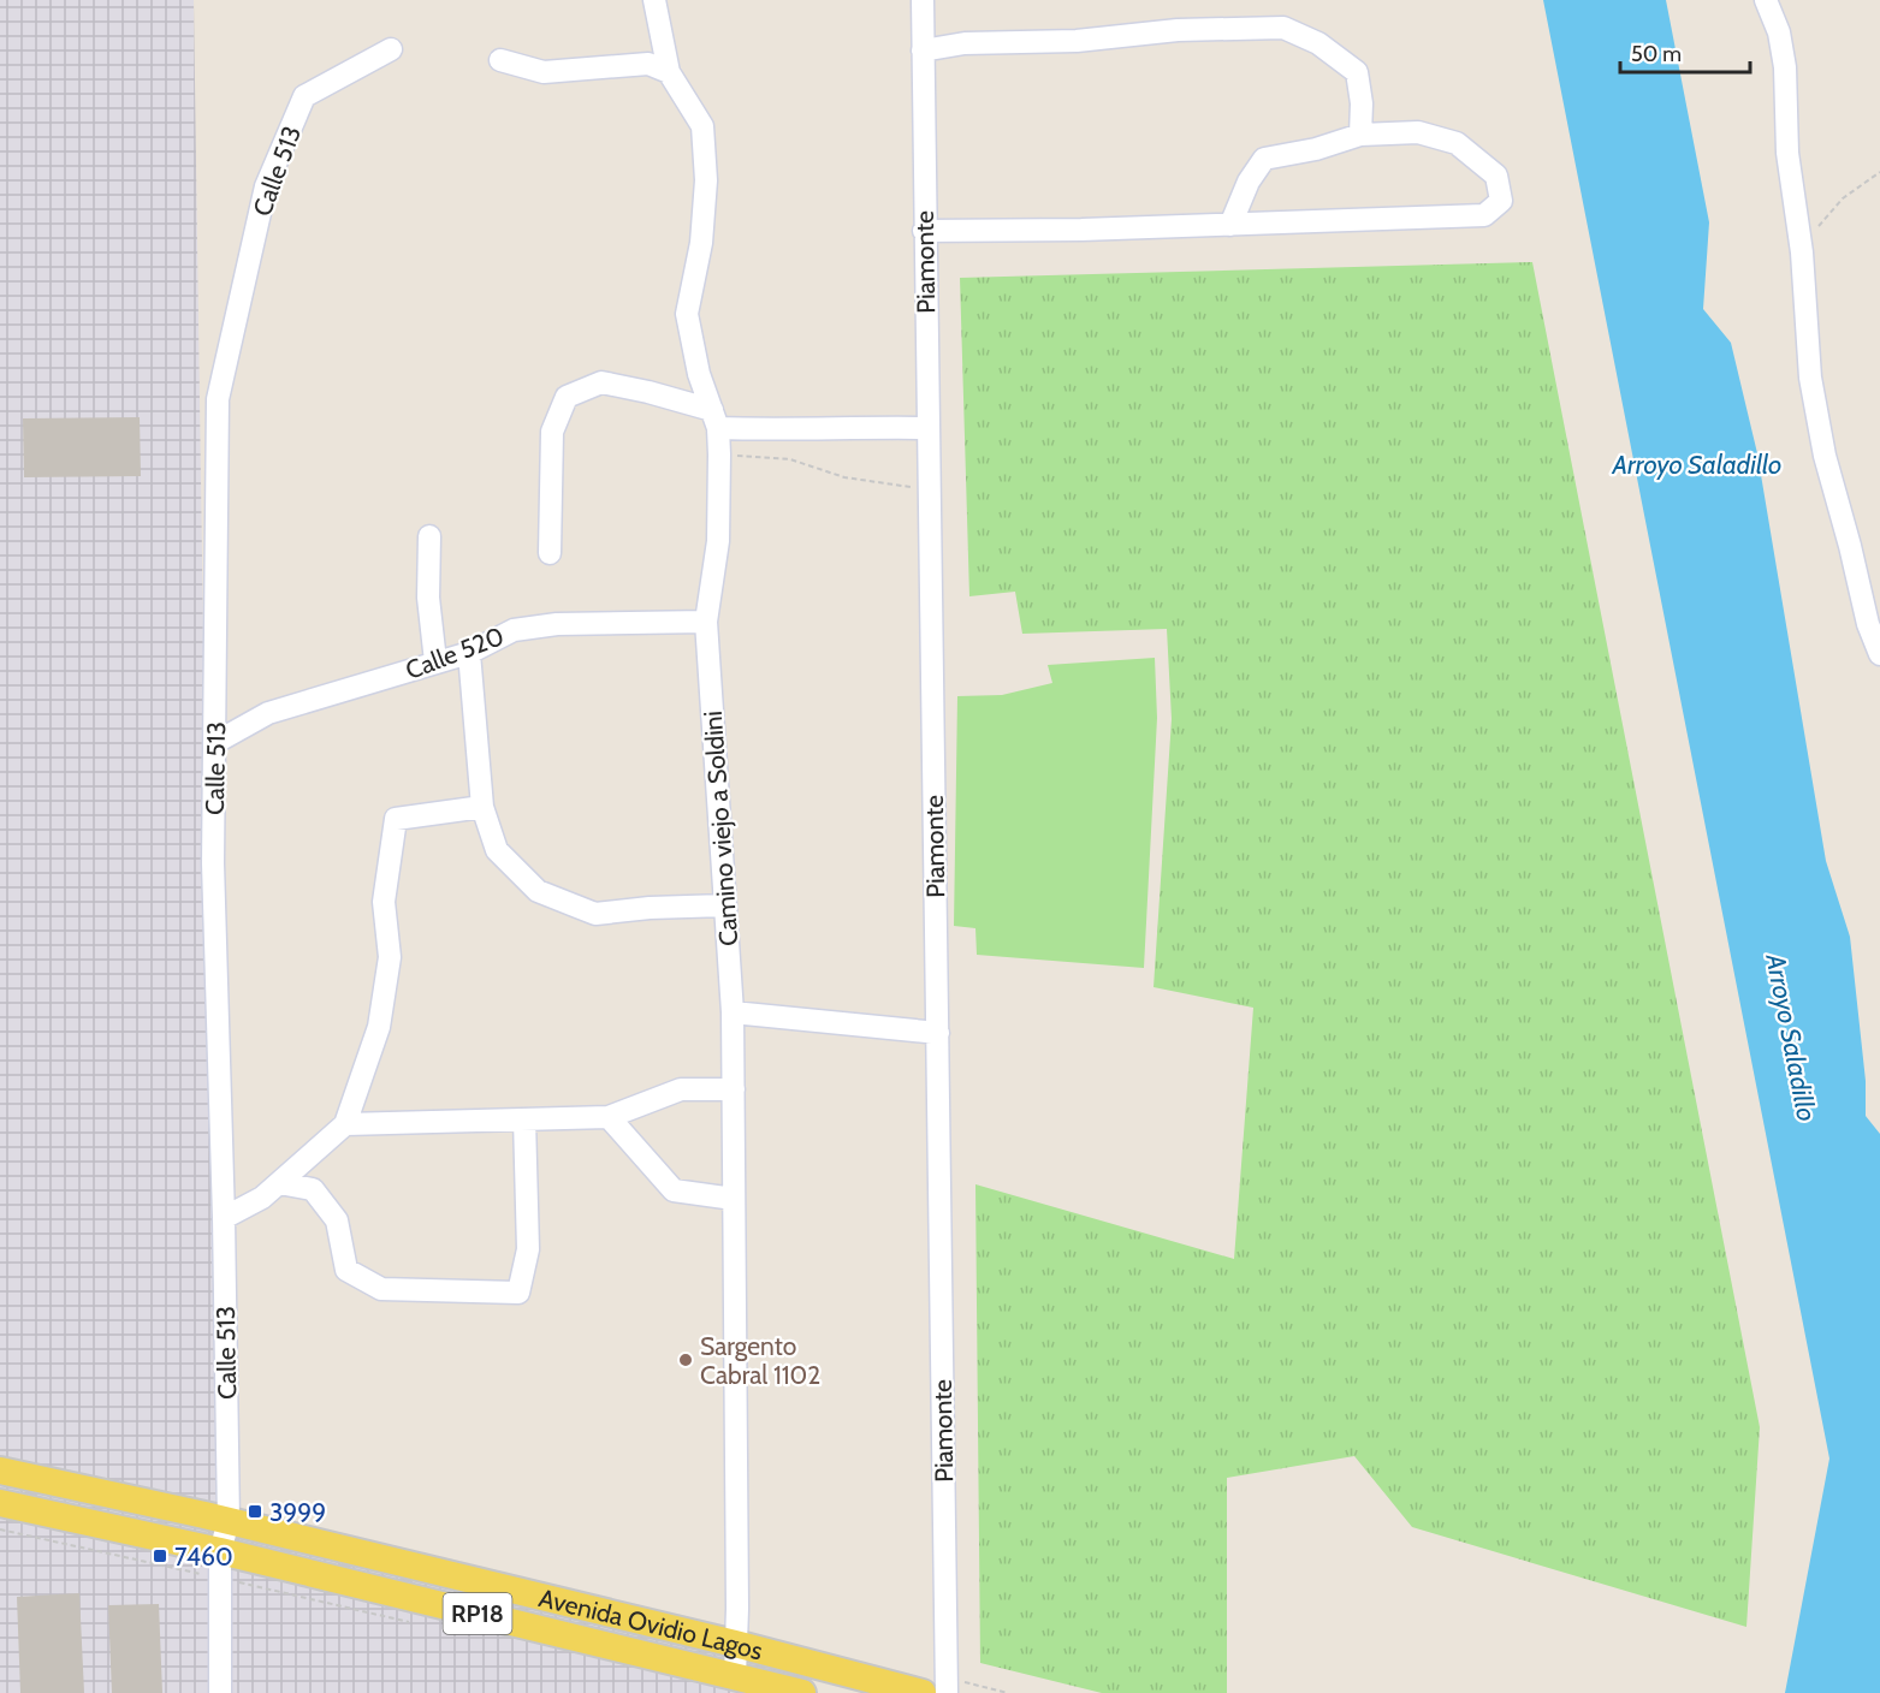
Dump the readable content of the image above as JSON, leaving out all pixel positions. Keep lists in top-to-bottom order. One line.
{"streets":{"main road":["RP18","Avenida Ovidio Lagos"],"street":["Calle 513","Piamonte","Calle 520","Camino viejo a Soldini"]},"crossings":[["Calle 513","Calle 520"],["Calle 513","Avenida Ovidio Lagos"],["Calle 520","Camino viejo a Soldini"],["Camino viejo a Soldini","Avenida Ovidio Lagos"]],"water":["Arroyo Saladillo"],"places":{"other":["Sargento Cabral 1102"],"transit":["3999","7460"]},"scale_bar":"50 m"}
